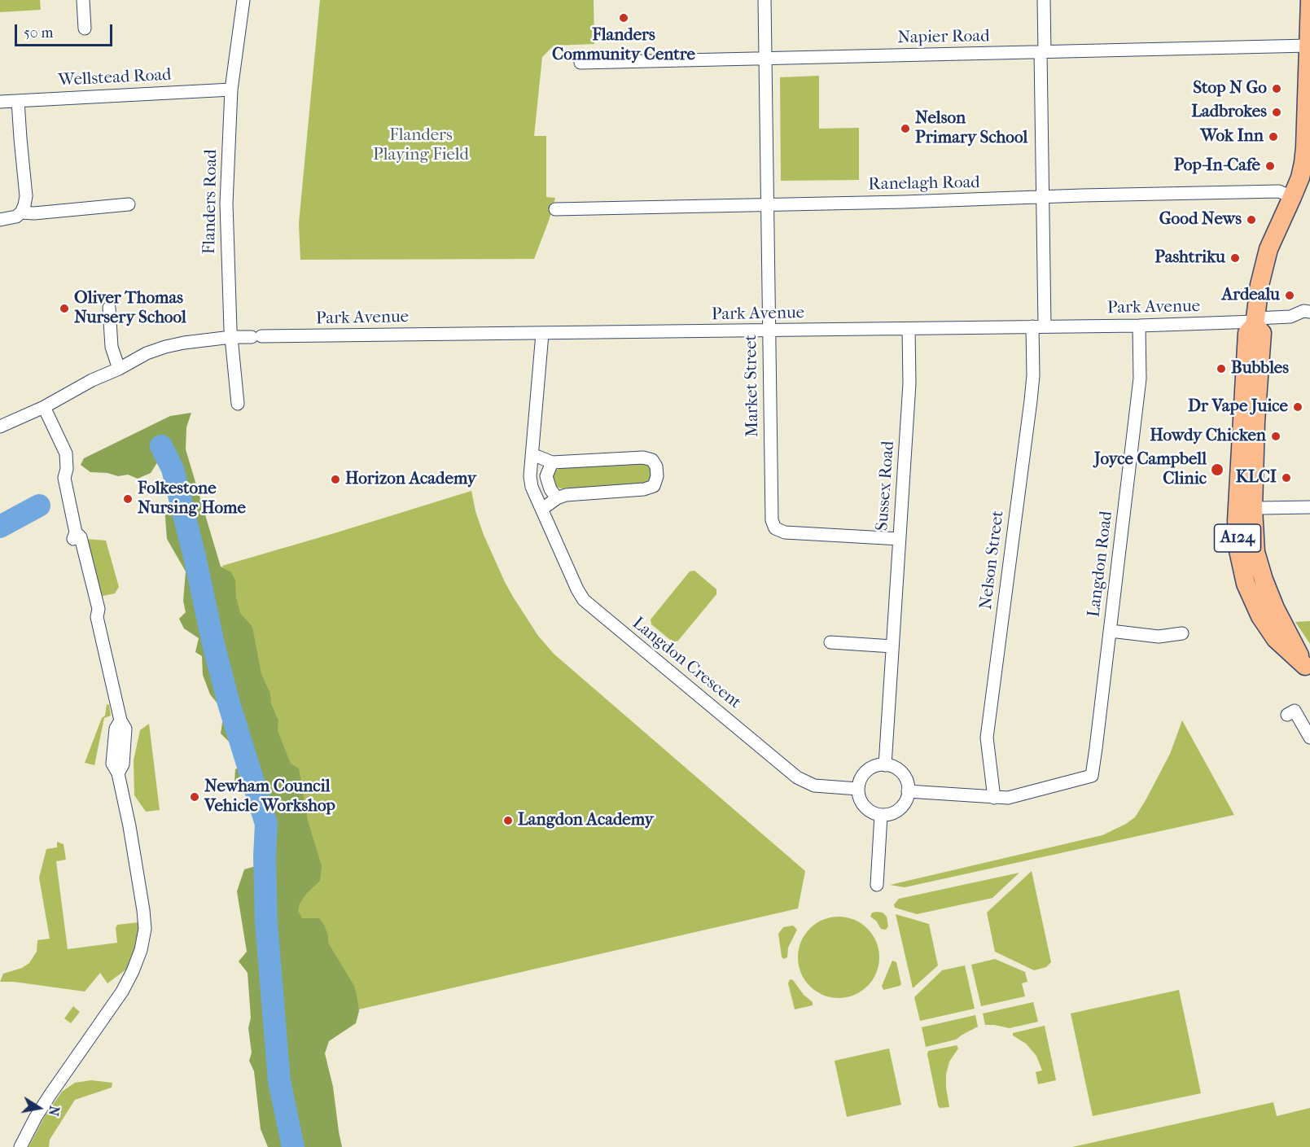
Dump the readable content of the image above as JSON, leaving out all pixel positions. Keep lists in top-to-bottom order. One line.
{"streets":{"main road":["A124"],"street":["Napier Road","Wellstead Road","Ranelagh Road","Flanders Road","Park Avenue","Market Street","Sussex Road","Nelson Street","Langdon Road","Langdon Crescent"]},"crossings":[["Napier Road","Market Street"],["Napier Road","A124"],["Napier Road","Nelson Street"],["Wellstead Road","Flanders Road"],["Ranelagh Road","Market Street"],["Ranelagh Road","A124"],["Ranelagh Road","Nelson Street"],["Flanders Road","Park Avenue"],["Park Avenue","Market Street"],["Park Avenue","Sussex Road"],["Park Avenue","A124"],["Park Avenue","Nelson Street"],["Park Avenue","Langdon Road"],["Park Avenue","Langdon Crescent"],["Market Street","Sussex Road"],["Sussex Road","Langdon Crescent"],["Nelson Street","Langdon Road"]],"parks":["Flanders Playing Field"],"places":["Flanders Community Centre","Stop N Go","Ladbrokes","Nelson Primary School","Wok Inn","Pop-In-Cafe","Good News","Pashtriku","Ardealu","Oliver Thomas Nursery School","Bubbles","Dr Vape Juice","Howdy Chicken","Joyce Campbell Clinic","KLCI","Horizon Academy","Folkestone Nursing Home","Newham Council Vehicle Workshop","Langdon Academy"],"scale_bar":"50 m","north":"right"}
